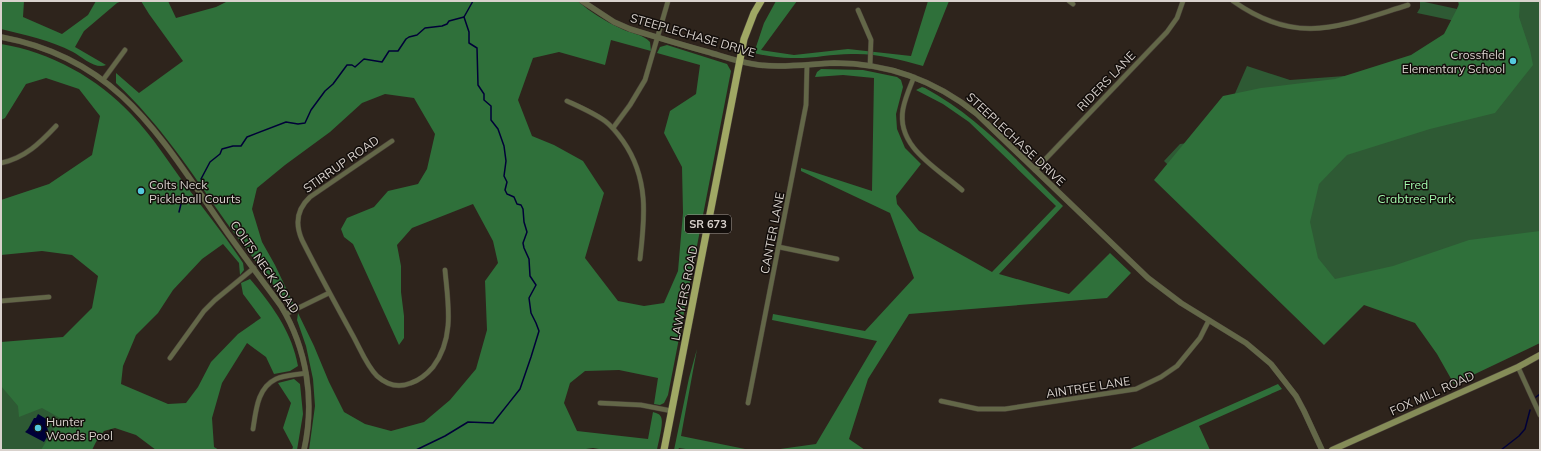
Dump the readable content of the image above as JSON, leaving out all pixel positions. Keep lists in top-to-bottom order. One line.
{"streets":{"main road":["SR 673","LAWYERS ROAD","FOX MILL ROAD"],"street":["STEEPLECHASE DRIVE","RIDERS LANE","STIRRUP ROAD","CANTER LANE","COLTS NECK ROAD","AINTREE LANE"]},"crossings":[["STEEPLECHASE DRIVE","RIDERS LANE"],["STEEPLECHASE DRIVE","CANTER LANE"],["STEEPLECHASE DRIVE","LAWYERS ROAD"],["STEEPLECHASE DRIVE","AINTREE LANE"]],"parks":["Fred Crabtree Park"],"places":["Crossfield Elementary School","Colts Neck Pickleball Courts","Hunter Woods Pool"]}
